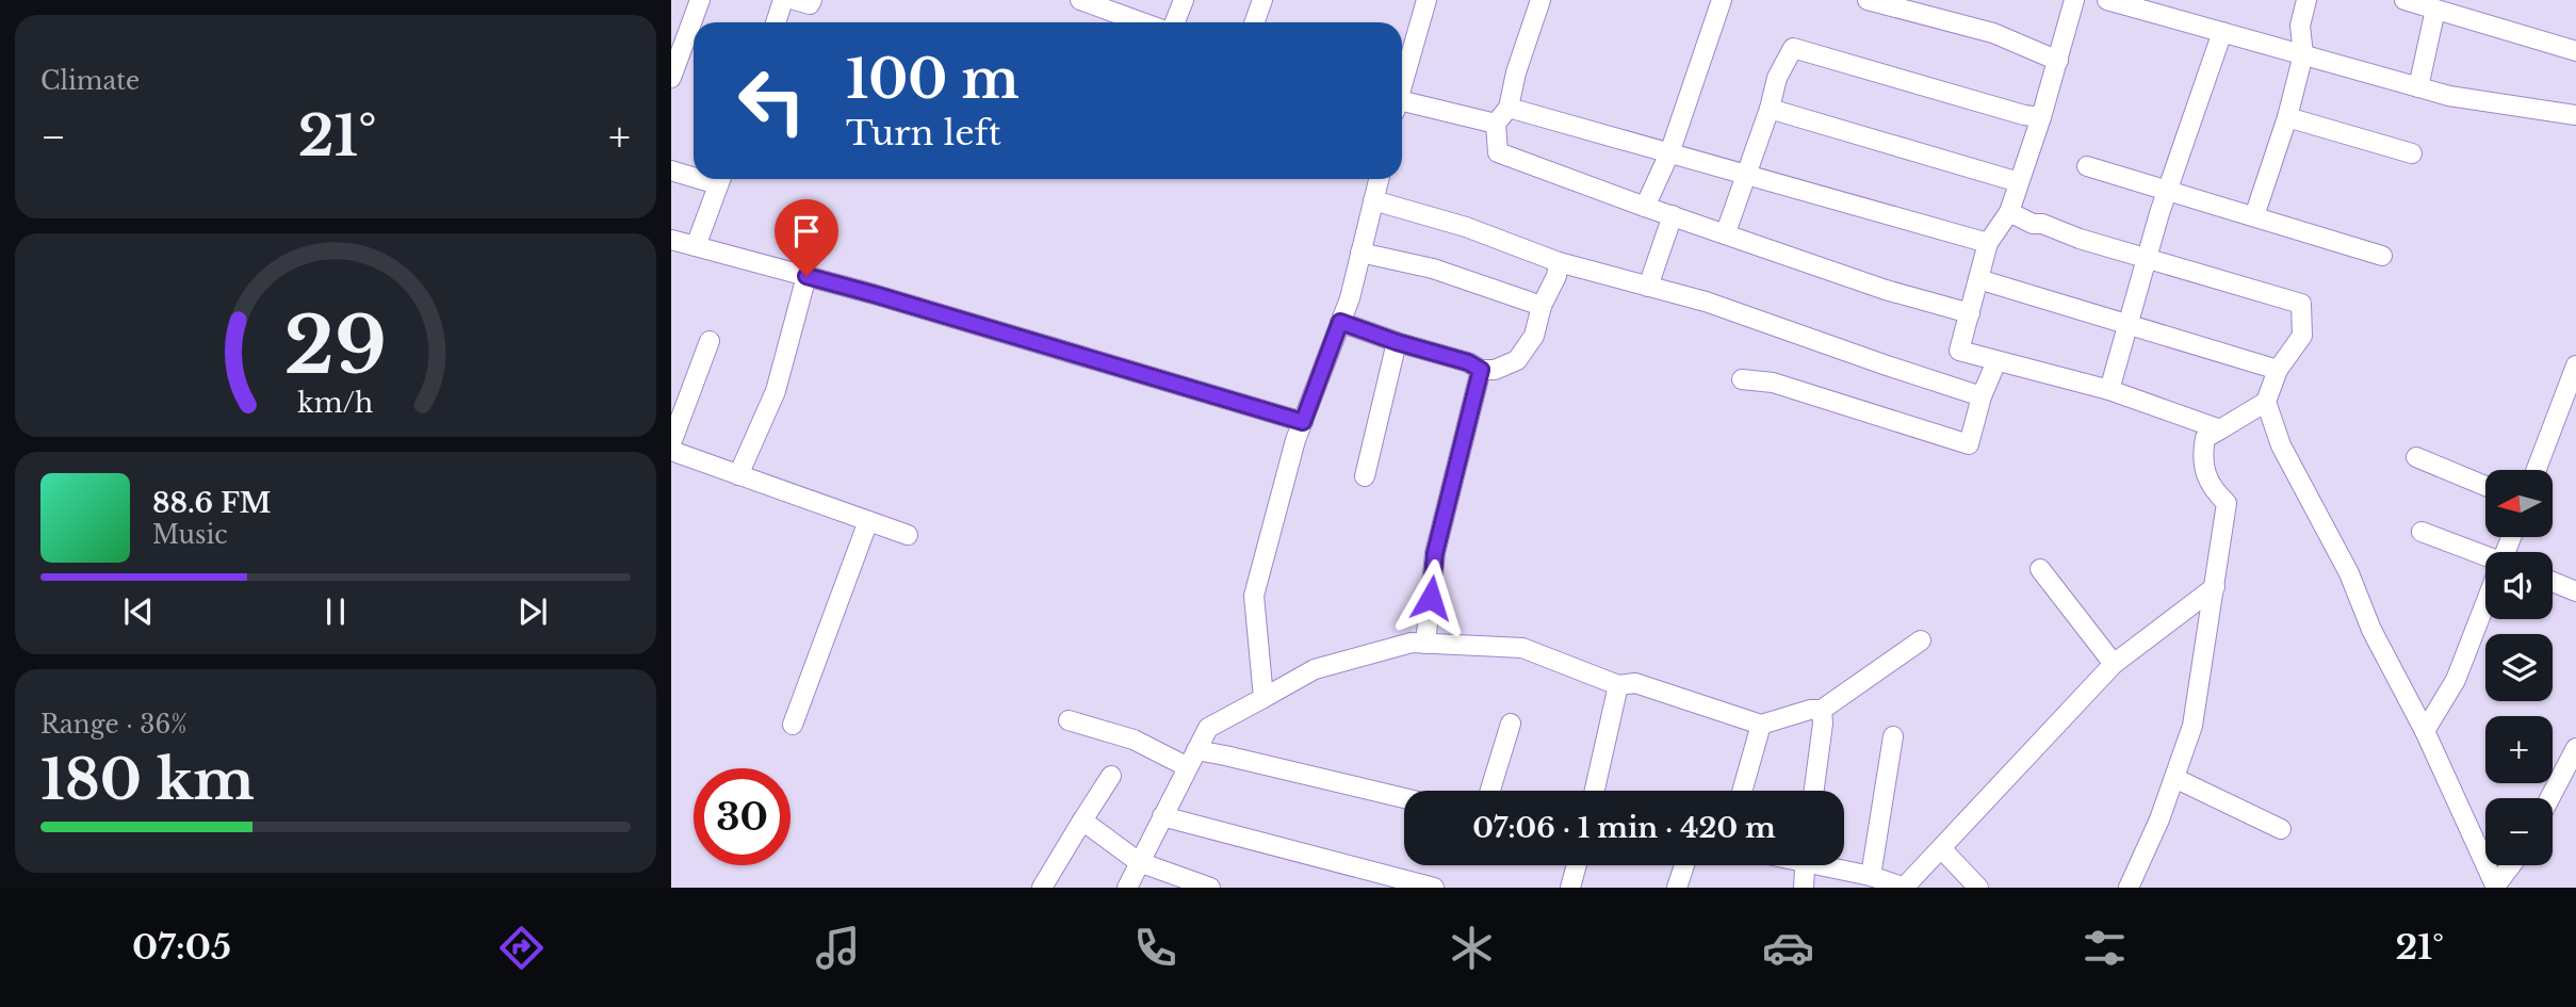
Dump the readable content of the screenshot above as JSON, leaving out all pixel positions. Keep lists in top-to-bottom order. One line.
{"north":"left","page":{"tile":["Climate",["Range · 36%","180 km"]],"turn":["100 m","Turn left"],"heat":["−","21°","+"],"map_buttons":["+","−"],"song":["88.6 FM","Music"],"limit":"30","trip":"07:06 · 1 min · 420 m","tabs":["07:05","21°"],"gauge":["29","km/h"]}}
